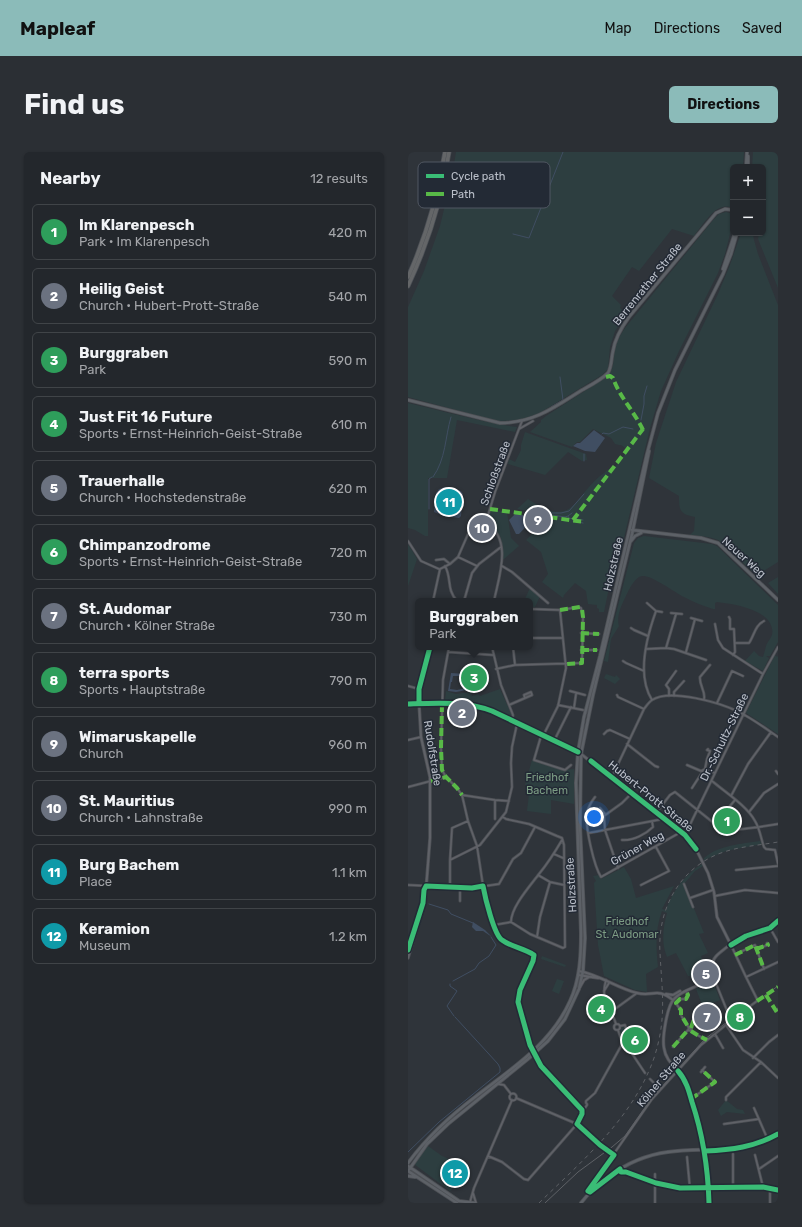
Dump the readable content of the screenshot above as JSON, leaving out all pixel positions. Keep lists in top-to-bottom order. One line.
{"streets":{"main road":["Berrenrather Straße","Neuer Weg","Holzstraße"],"street":["Schloßstraße","Dr.-Schultz-Straße","Rudolfstraße","Hubert-Prott-Straße","Grüner Weg","Kölner Straße"]},"crossings":[["Berrenrather Straße","Schloßstraße"],["Neuer Weg","Holzstraße"],["Holzstraße","Hubert-Prott-Straße"],["Dr.-Schultz-Straße","Hubert-Prott-Straße"],["Rudolfstraße","Hubert-Prott-Straße"],["Hubert-Prott-Straße","Grüner Weg"]],"parks":["Friedhof Bachem","Friedhof St. Audomar"],"legend":["Cycle path","Path"],"page":{"header":"Mapleaf","nav":["Map","Directions","Saved"],"buttons":"Directions","title":"Find us","heading":["Nearby","12 results"],"map_buttons":["+","−"],"list":[{"mark":"1","name":"Im Klarenpesch","note":"Park · Im Klarenpesch","value":"420 m"},{"mark":"2","name":"Heilig Geist","note":"Church · Hubert-Prott-Straße","value":"540 m"},{"mark":"3","name":"Burggraben","note":"Park","value":"590 m"},{"mark":"4","name":"Just Fit 16 Future","note":"Sports · Ernst-Heinrich-Geist-Straße","value":"610 m"},{"mark":"5","name":"Trauerhalle","note":"Church · Hochstedenstraße","value":"620 m"},{"mark":"6","name":"Chimpanzodrome","note":"Sports · Ernst-Heinrich-Geist-Straße","value":"720 m"},{"mark":"7","name":"St. Audomar","note":"Church · Kölner Straße","value":"730 m"},{"mark":"8","name":"terra sports","note":"Sports · Hauptstraße","value":"790 m"},{"mark":"9","name":"Wimaruskapelle","note":"Church","value":"960 m"},{"mark":"10","name":"St. Mauritius","note":"Church · Lahnstraße","value":"990 m"},{"mark":"11","name":"Burg Bachem","note":"Place","value":"1.1 km"},{"mark":"12","name":"Keramion","note":"Museum","value":"1.2 km"}],"pins":["11","9","10","3","2","1","5","4","7","8","6","12"],"popup":["Burggraben","Park"]}}
